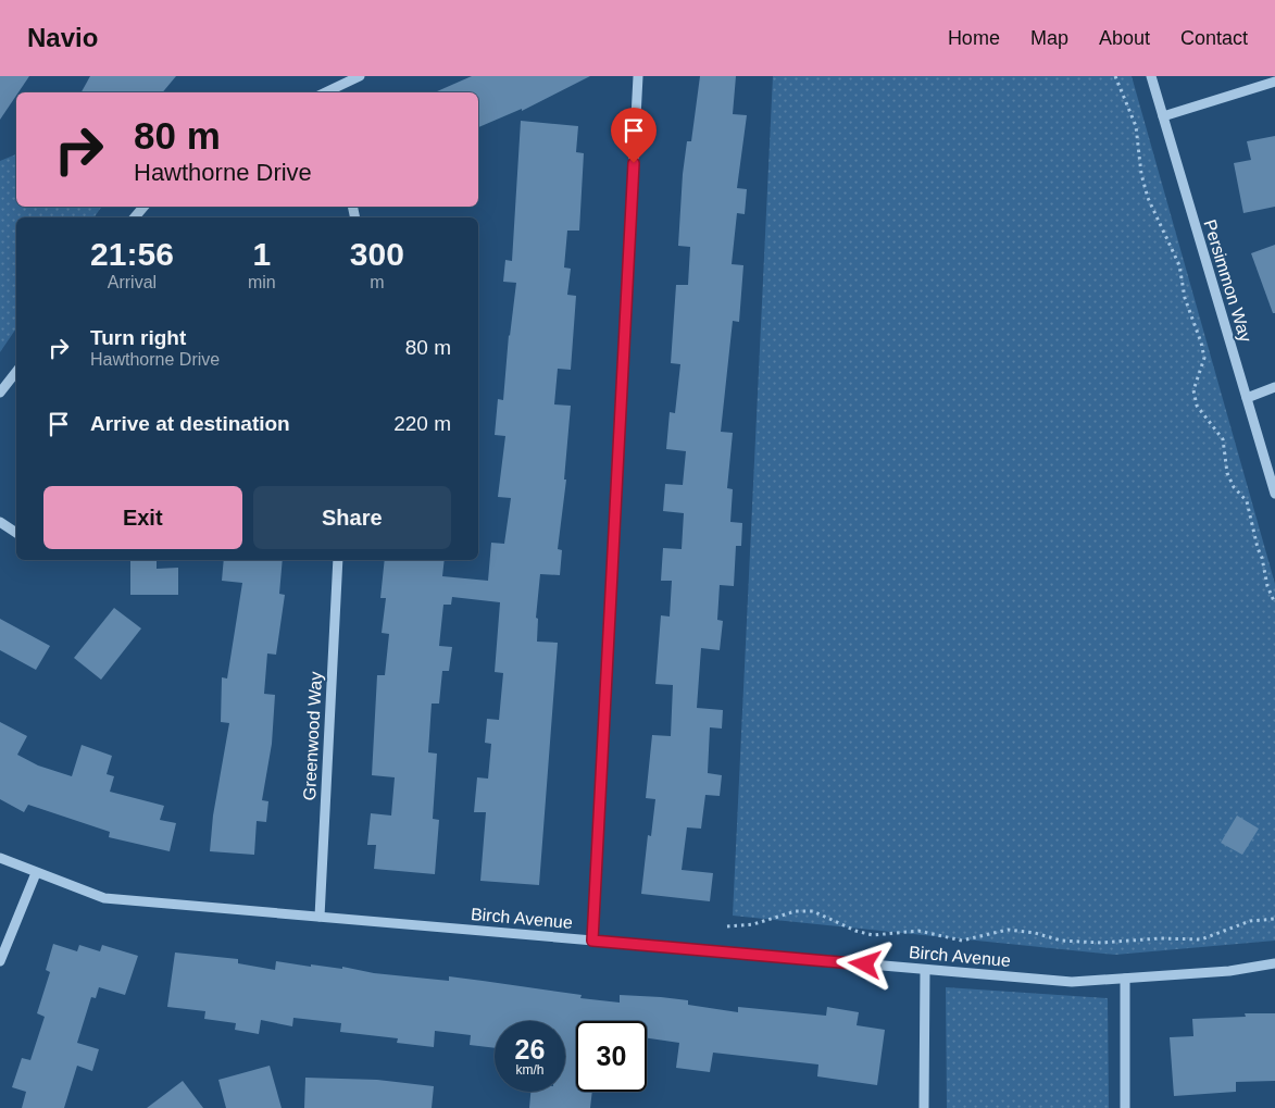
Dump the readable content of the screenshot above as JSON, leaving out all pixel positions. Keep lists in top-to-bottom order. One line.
{"streets":{"street":["Persimmon Way","Greenwood Way","Birch Avenue"]},"crossings":[["Greenwood Way","Birch Avenue"]],"page":{"header":"Navio","nav":["Home","Map","About","Contact"],"turn":["80 m","Hawthorne Drive"],"eta":["21:56","Arrival","1","min","300","m"],"list":[{"name":"Turn right","note":"Hawthorne Drive","value":"80 m"},{"name":"Arrive at destination","value":"220 m"}],"buttons":["Exit","Share"],"speed":"26 km/h","limit":"30"}}
